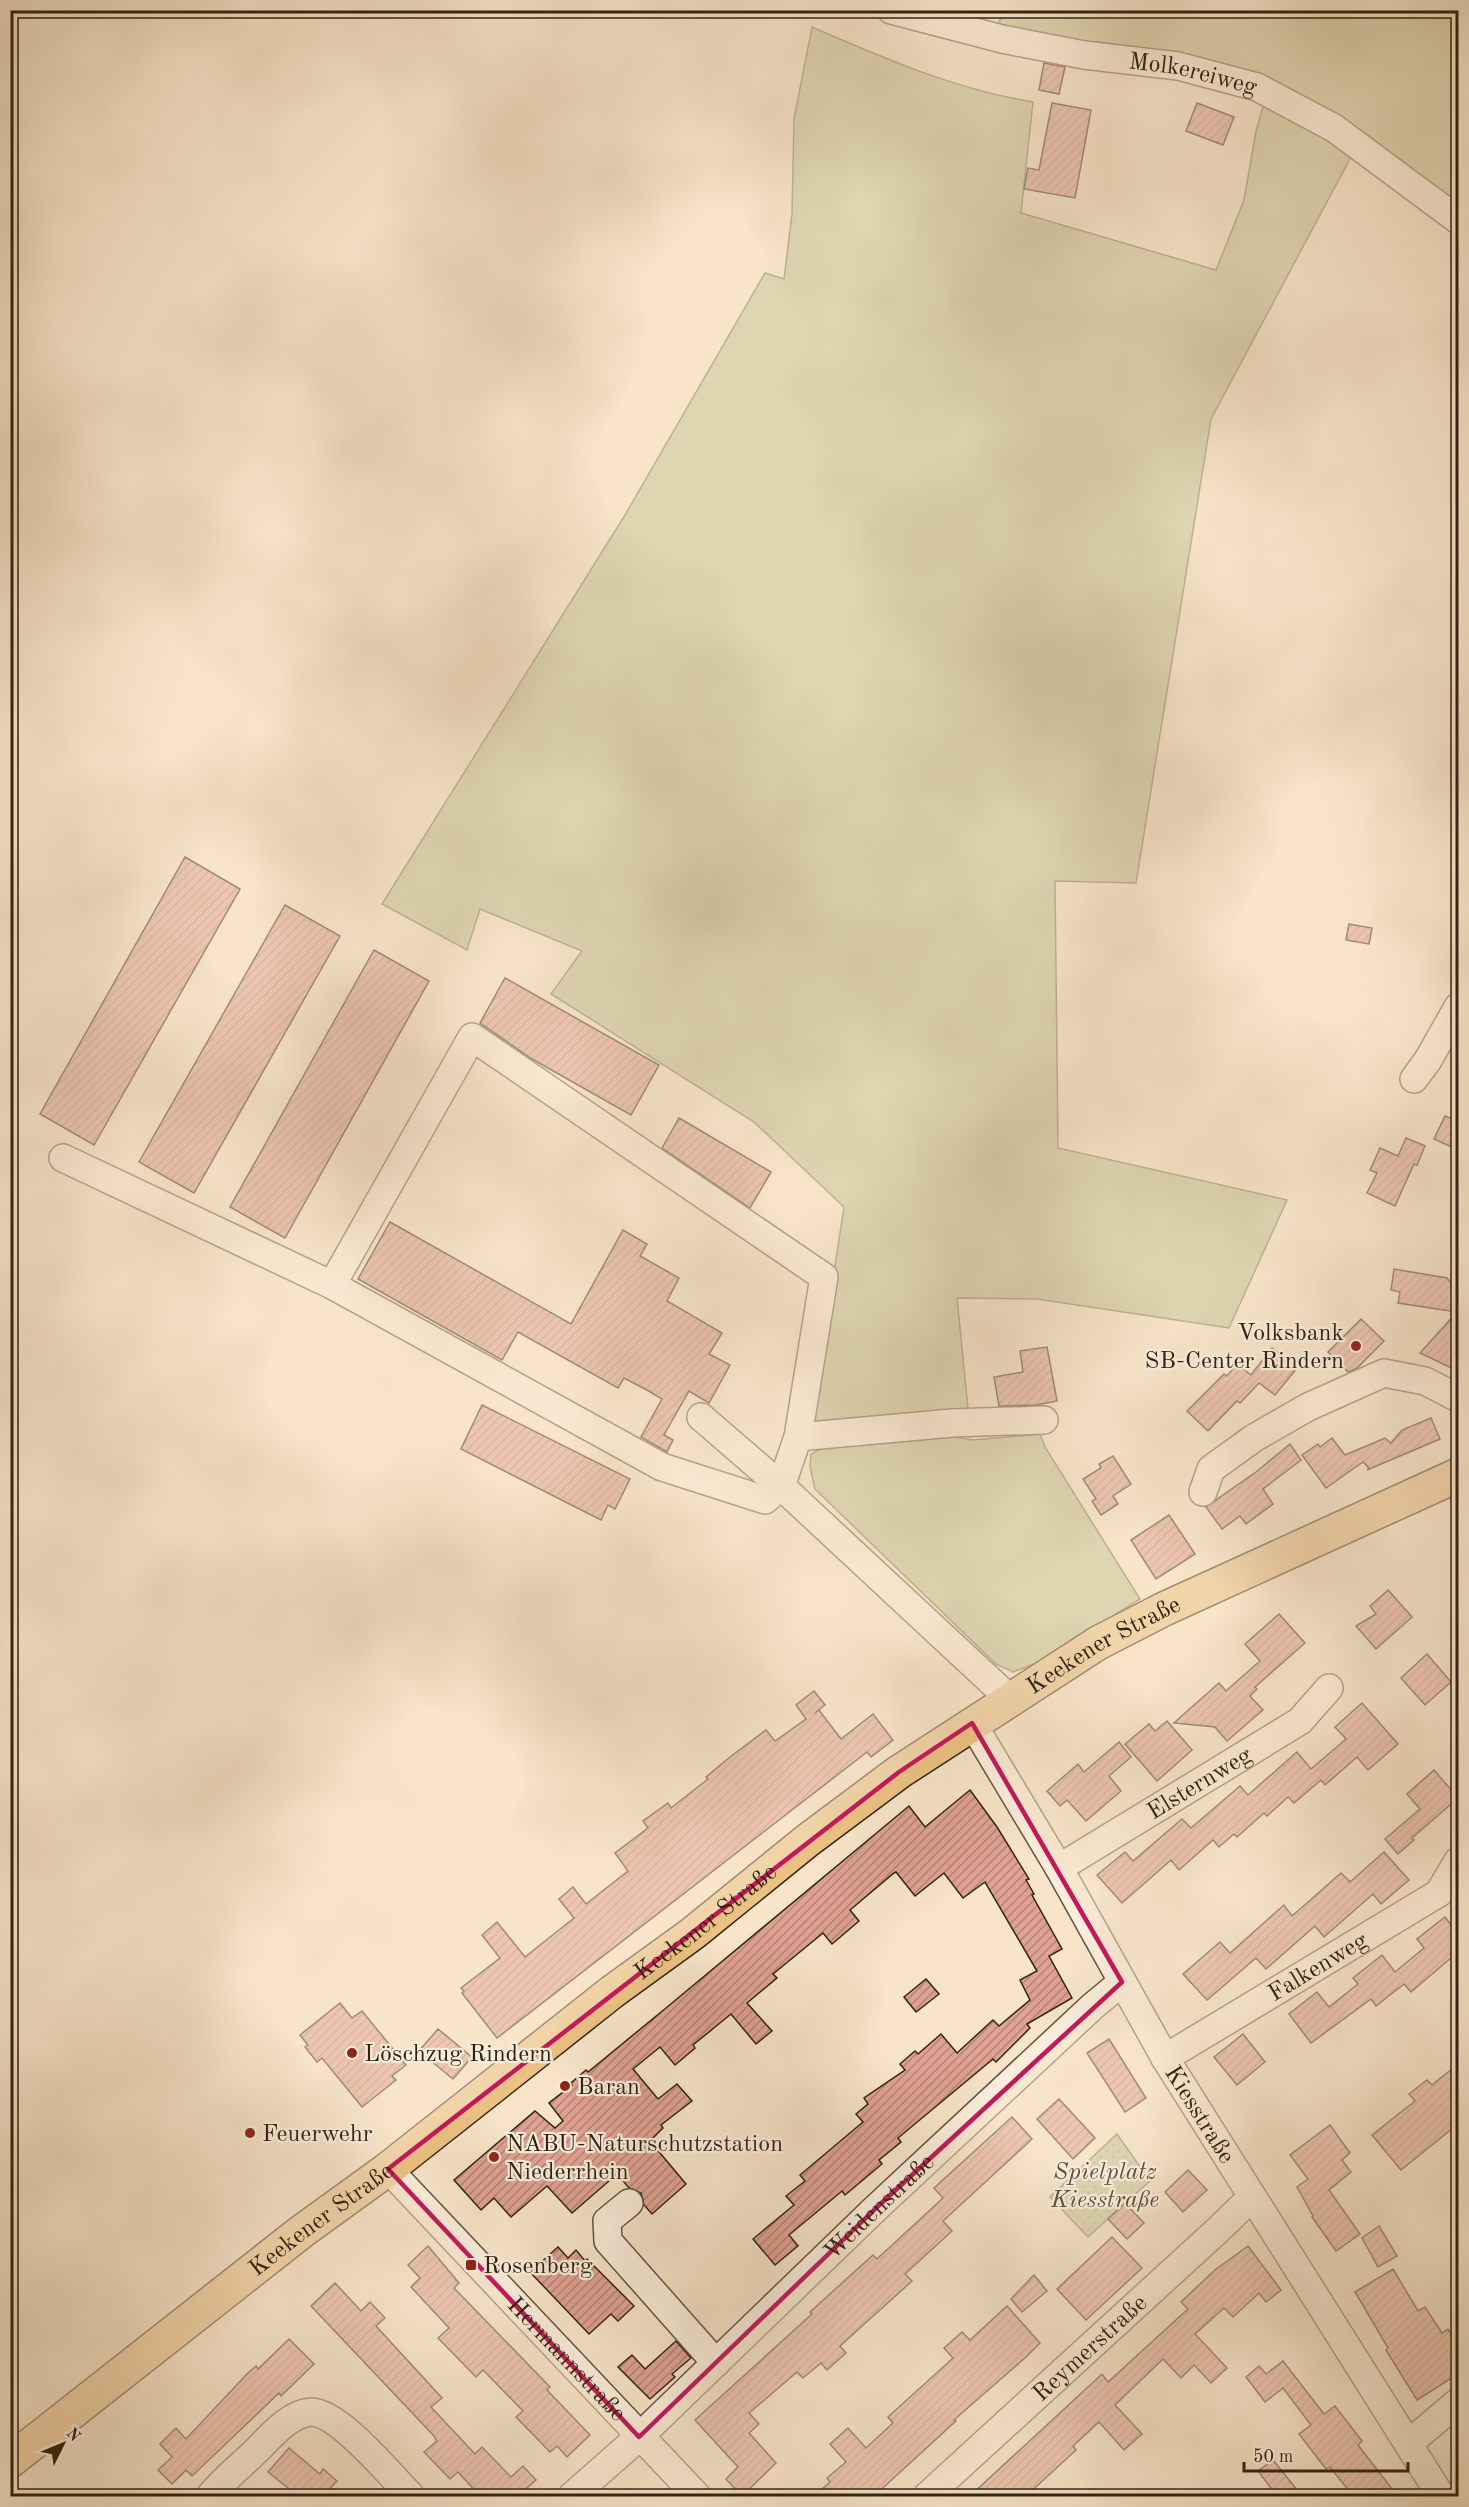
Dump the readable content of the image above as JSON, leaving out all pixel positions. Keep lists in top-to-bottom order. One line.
{"streets":{"main road":["Keekener Straße"],"street":["Molkereiweg","Elsternweg","Falkenweg","Kiesstraße","Weidenstraße","Reymerstraße","Hermannstraße"]},"crossings":[["Keekener Straße","Kiesstraße"],["Keekener Straße","Hermannstraße"],["Elsternweg","Kiesstraße"],["Falkenweg","Kiesstraße"],["Kiesstraße","Weidenstraße"],["Kiesstraße","Reymerstraße"],["Weidenstraße","Hermannstraße"]],"parks":["Spielplatz Kiesstraße"],"places":{"other":["Volksbank SB-Center Rindern","Löschzug Rindern","Baran","Feuerwehr","NABU-Naturschutzstation Niederrhein"],"transit":["Rosenberg"]},"scale_bar":"50 m","north":"top right"}
